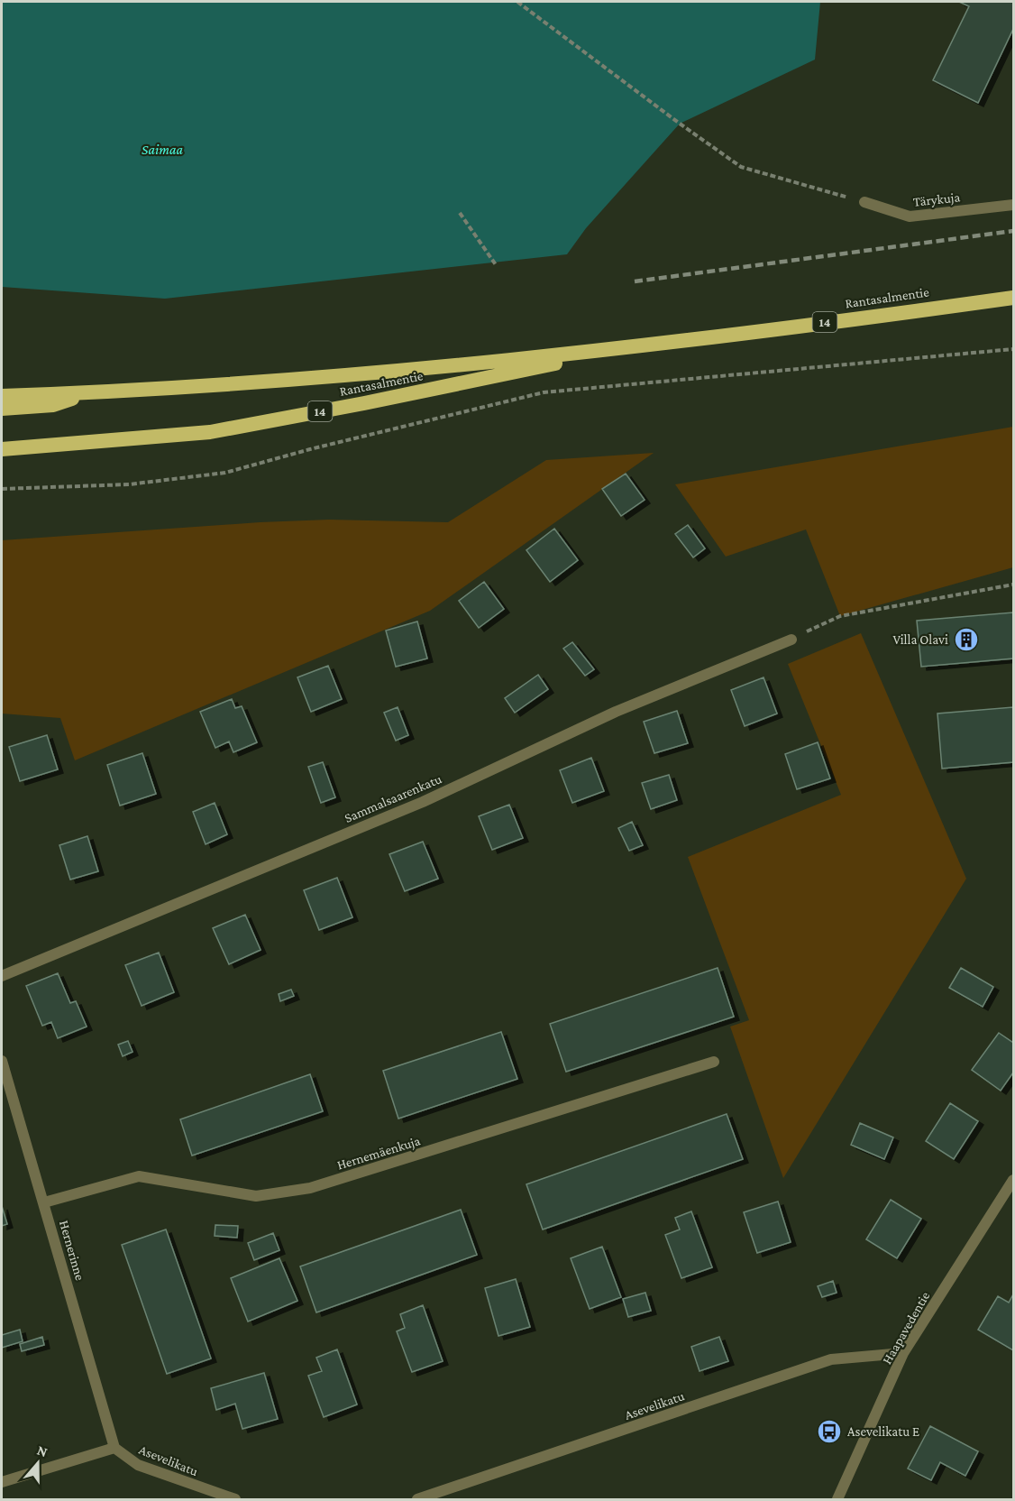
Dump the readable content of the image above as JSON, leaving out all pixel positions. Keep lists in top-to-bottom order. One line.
{"streets":{"highway":["Rantasalmentie","14"],"street":["Tärykuja","Sammalsaarenkatu","Hernemäenkuja","Hernerinne","Haapavedentie","Asevelikatu"]},"crossings":[["Hernemäenkuja","Hernerinne"],["Hernerinne","Asevelikatu"],["Haapavedentie","Asevelikatu"]],"water":["Saimaa"],"places":{"building":["Villa Olavi"],"bus stop":["Asevelikatu E"]},"north":"top"}
